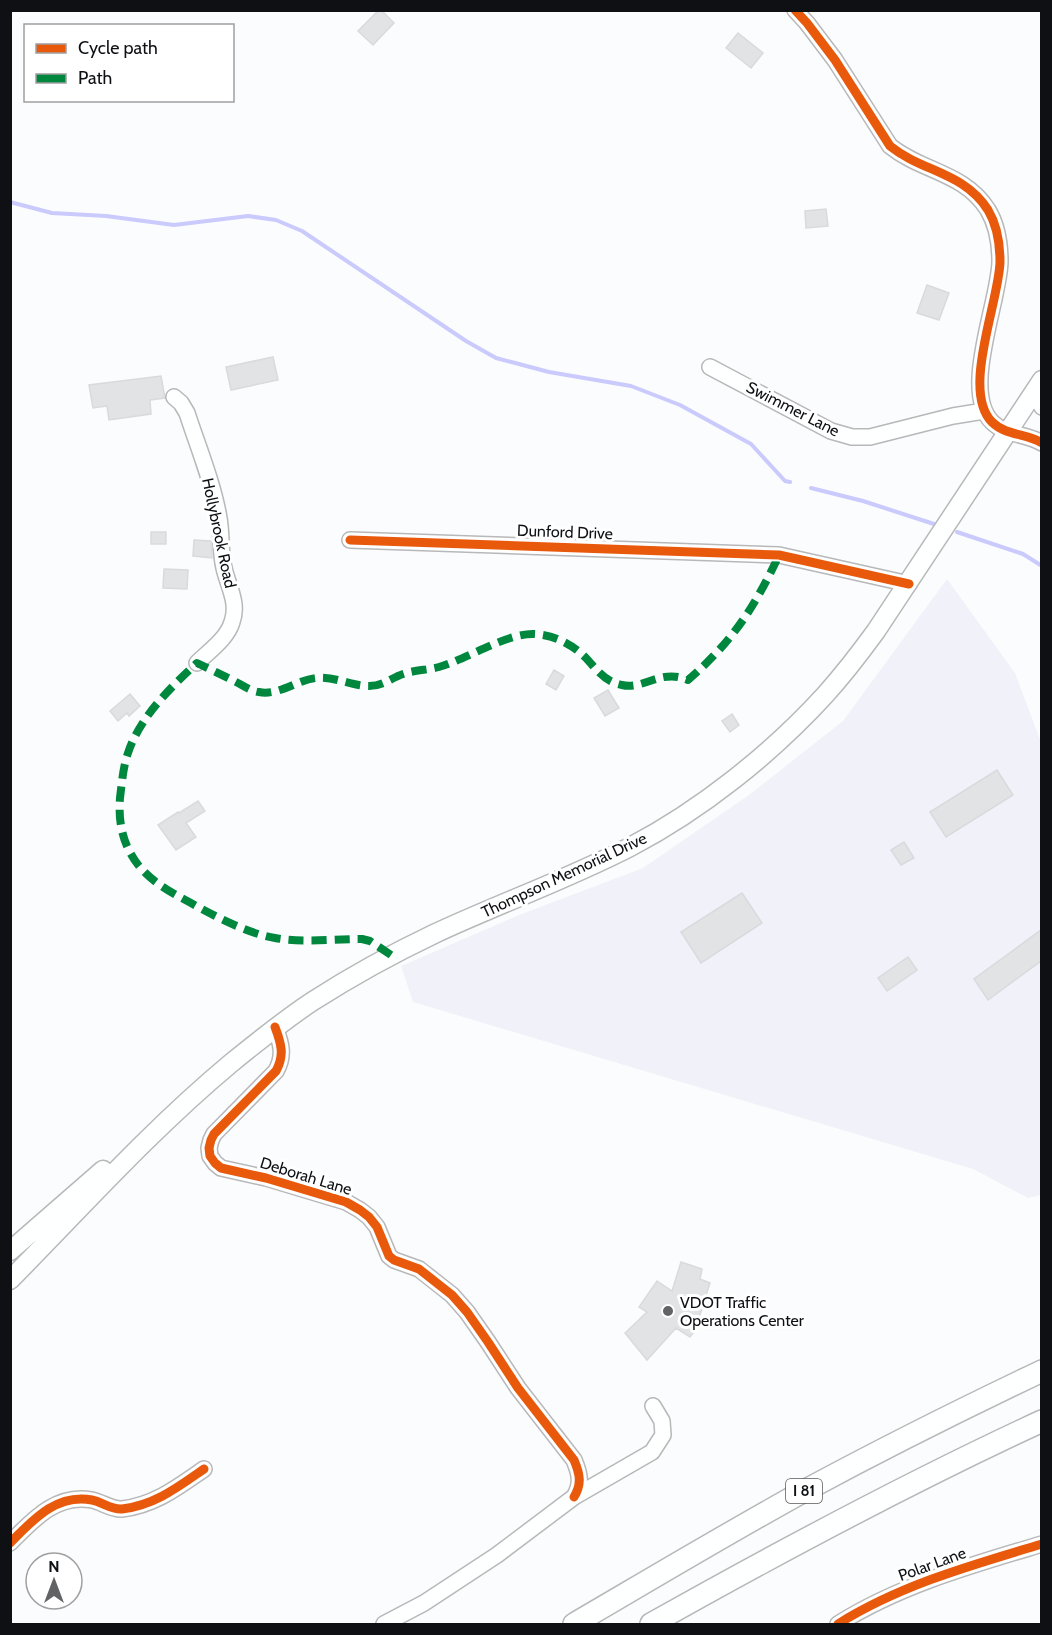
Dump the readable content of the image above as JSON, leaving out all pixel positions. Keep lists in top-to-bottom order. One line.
{"streets":{"highway":["I 81"],"main road":["Thompson Memorial Drive"],"street":["Swimmer Lane","Dunford Drive","Hollybrook Road","Deborah Lane","Polar Lane"]},"crossings":[["Dunford Drive","Thompson Memorial Drive"],["Thompson Memorial Drive","Deborah Lane"]],"places":["VDOT Traffic Operations Center"],"legend":["Cycle path","Path"],"north":"top"}
